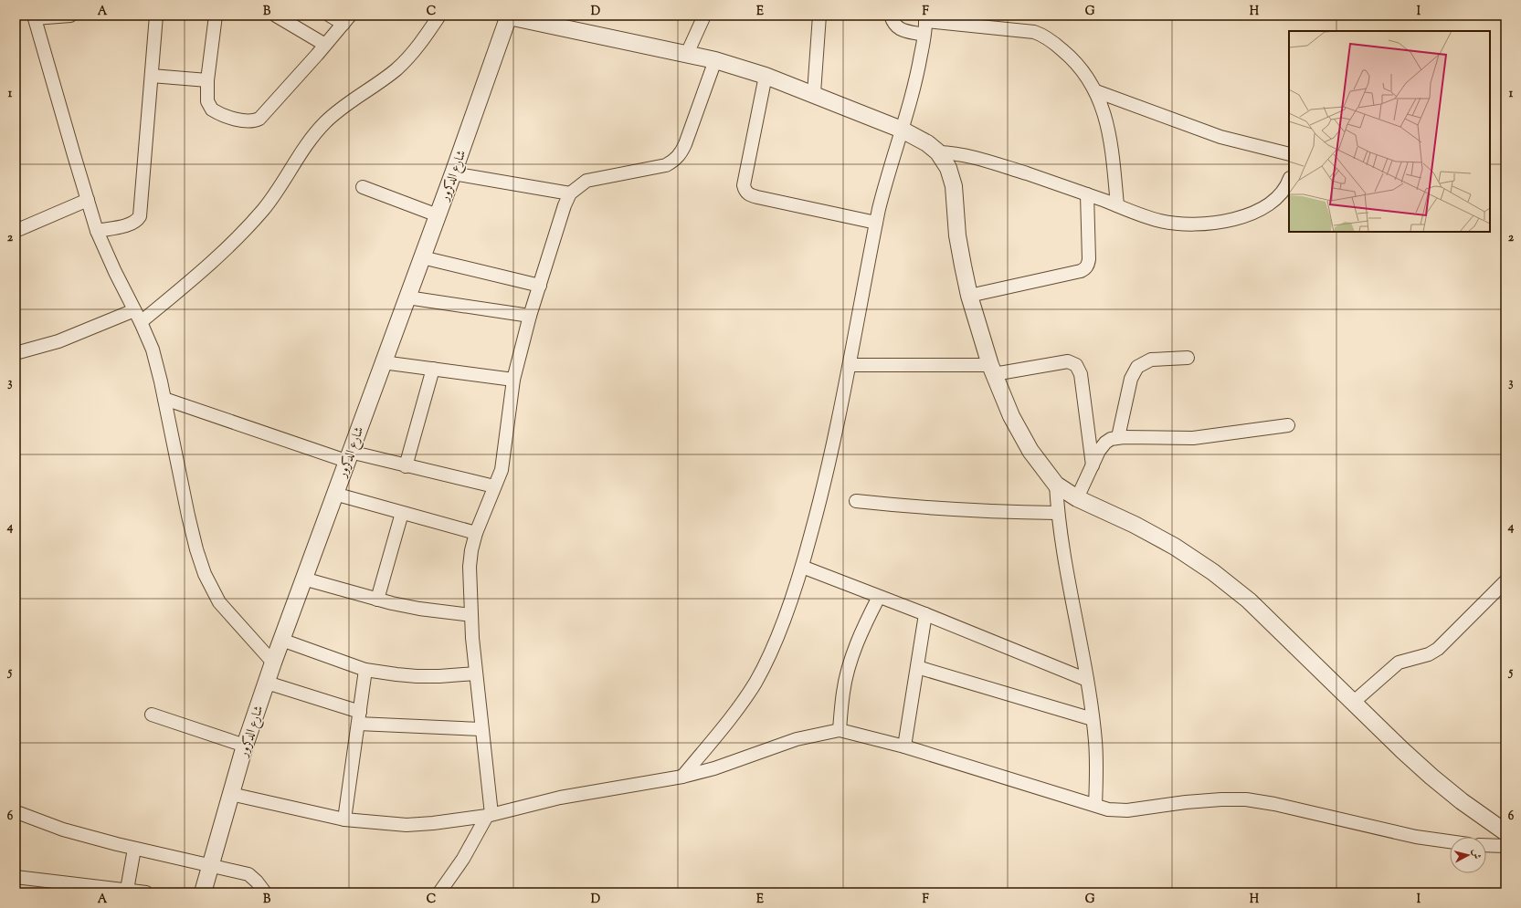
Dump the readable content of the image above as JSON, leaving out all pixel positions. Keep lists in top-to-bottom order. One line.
{"streets":{"street":["شارع الدكرور"]},"north":"right","grid":{"columns":["A","B","C","D","E","F","G","H","I"],"rows":["1","2","3","4","5","6"]}}
